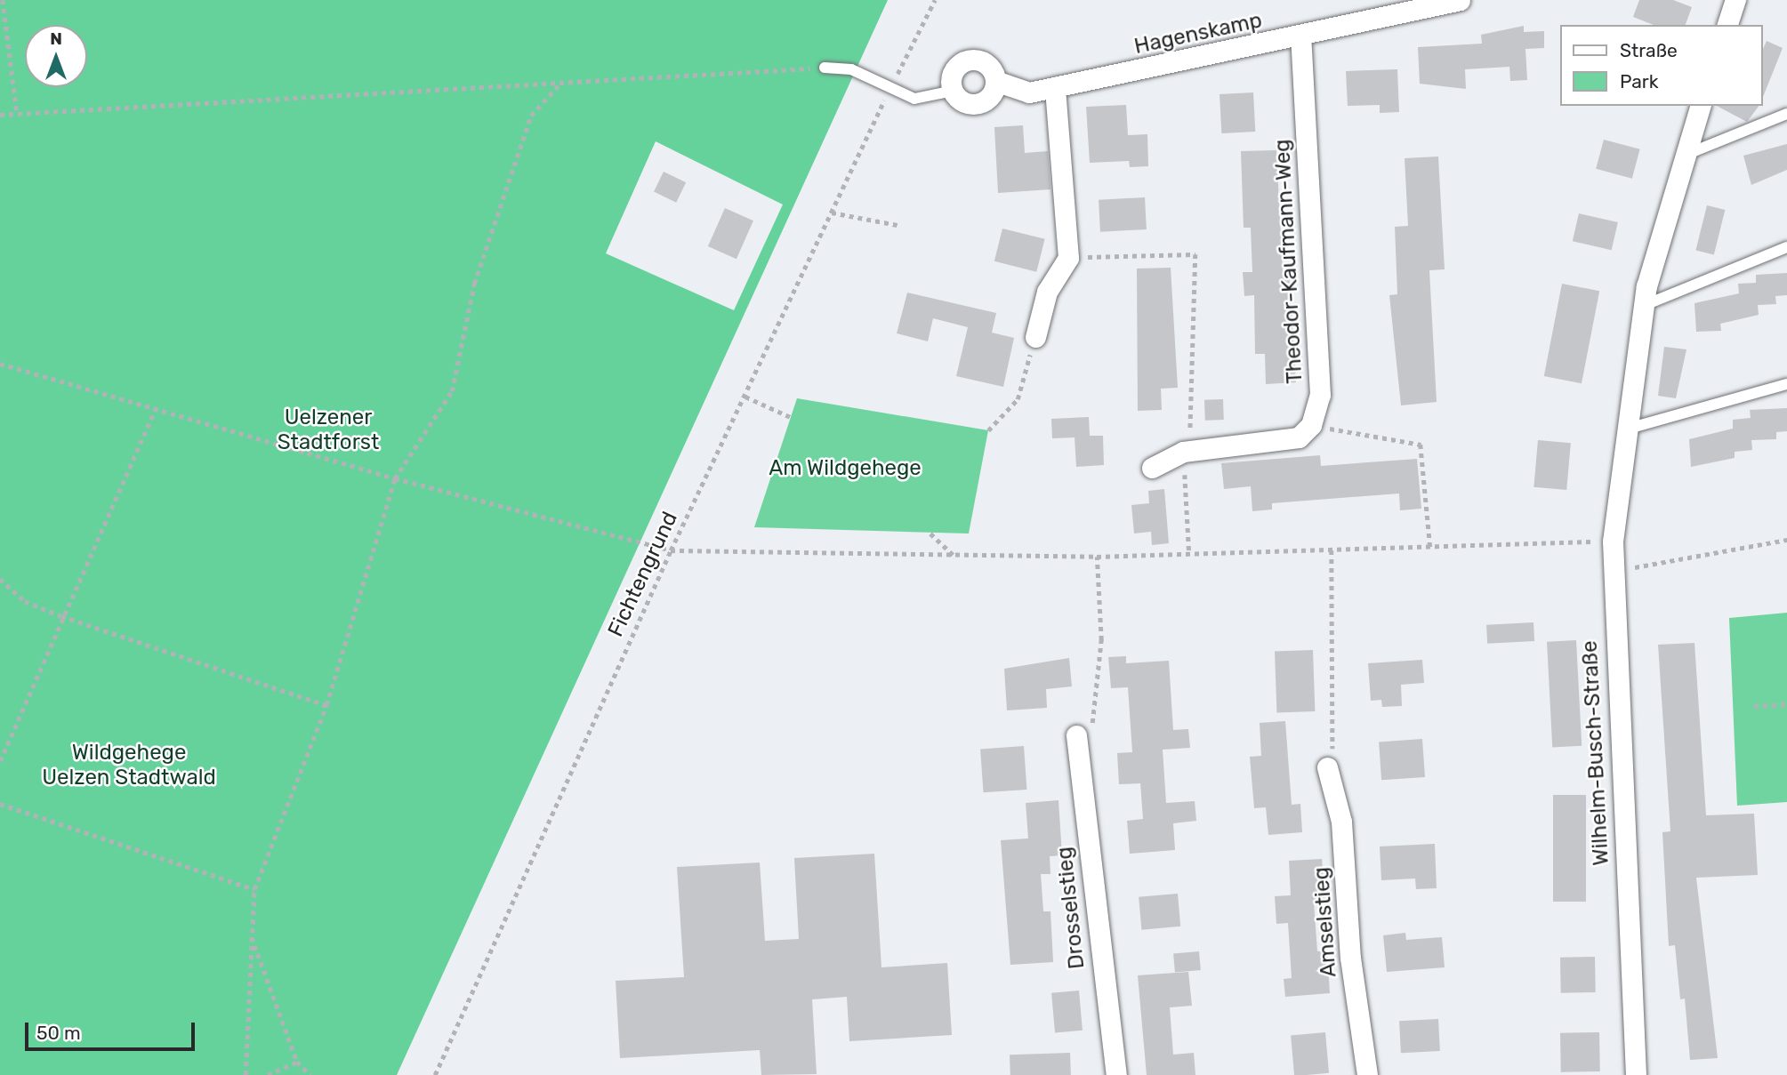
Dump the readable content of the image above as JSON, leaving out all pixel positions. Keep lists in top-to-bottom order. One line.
{"streets":{"street":["Hagenskamp","Theodor-Kaufmann-Weg","Wilhelm-Busch-Straße","Drosselstieg","Amselstieg"],"path":["Fichtengrund"]},"crossings":[["Hagenskamp","Theodor-Kaufmann-Weg"]],"parks":["Uelzener Stadtforst","Am Wildgehege","Wildgehege Uelzen Stadtwald"],"legend":["Straße","Park"],"scale_bar":"50 m","north":"top"}
